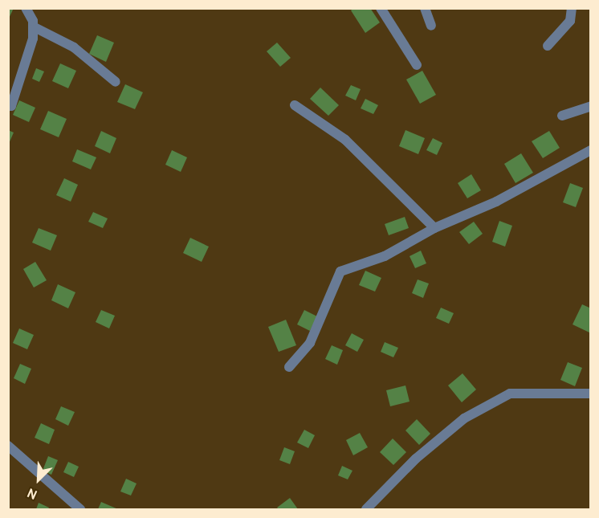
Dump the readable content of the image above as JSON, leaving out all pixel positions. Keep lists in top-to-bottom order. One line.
{"north":"bottom left"}
